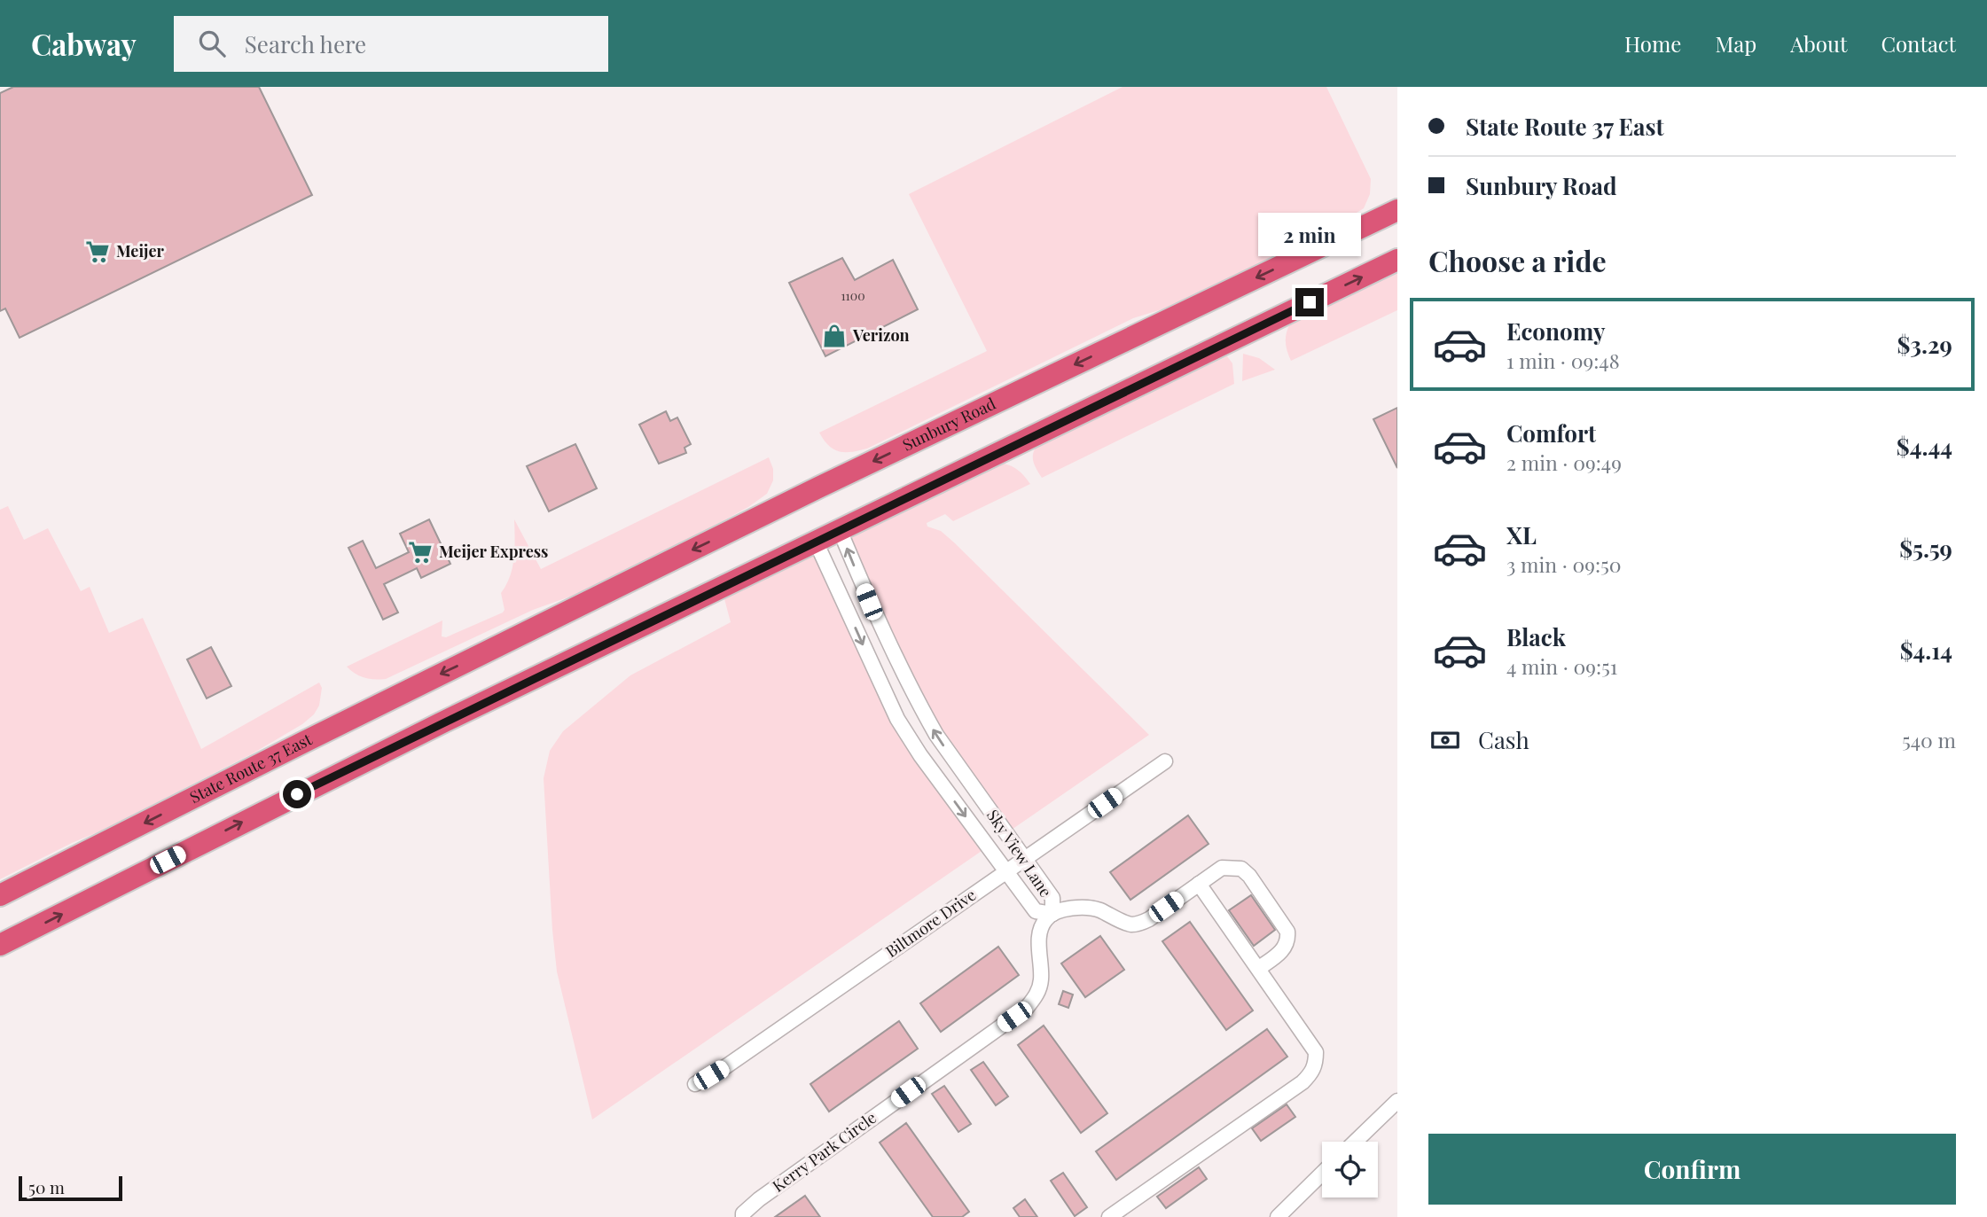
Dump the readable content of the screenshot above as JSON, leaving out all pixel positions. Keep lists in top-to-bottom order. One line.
{"streets":{"highway":["Sunbury Road","State Route 37 East"],"street":["Sky View Lane","Biltmore Drive","Kerry Park Circle"]},"crossings":[["Sunbury Road","State Route 37 East"],["Sky View Lane","Biltmore Drive"],["Sky View Lane","Kerry Park Circle"]],"places":{"supermarket":["Meijer","Meijer Express"],"shop":["Verizon"]},"house_numbers":["1100"],"scale_bar":"50 m","page":{"header":"Cabway","search":"Search here","nav":["Home","Map","About","Contact"],"banner":["State Route 37 East","Sunbury Road"],"bubble":"2 min","heading":"Choose a ride","list":[{"name":"Economy","note":"1 min · 09:48","value":"$3.29"},{"name":"Comfort","note":"2 min · 09:49","value":"$4.44"},{"name":"XL","note":"3 min · 09:50","value":"$5.59"},{"name":"Black","note":"4 min · 09:51","value":"$4.14"}],"pay":["Cash","540 m"],"buttons":"Confirm","scale":"50 m"}}
